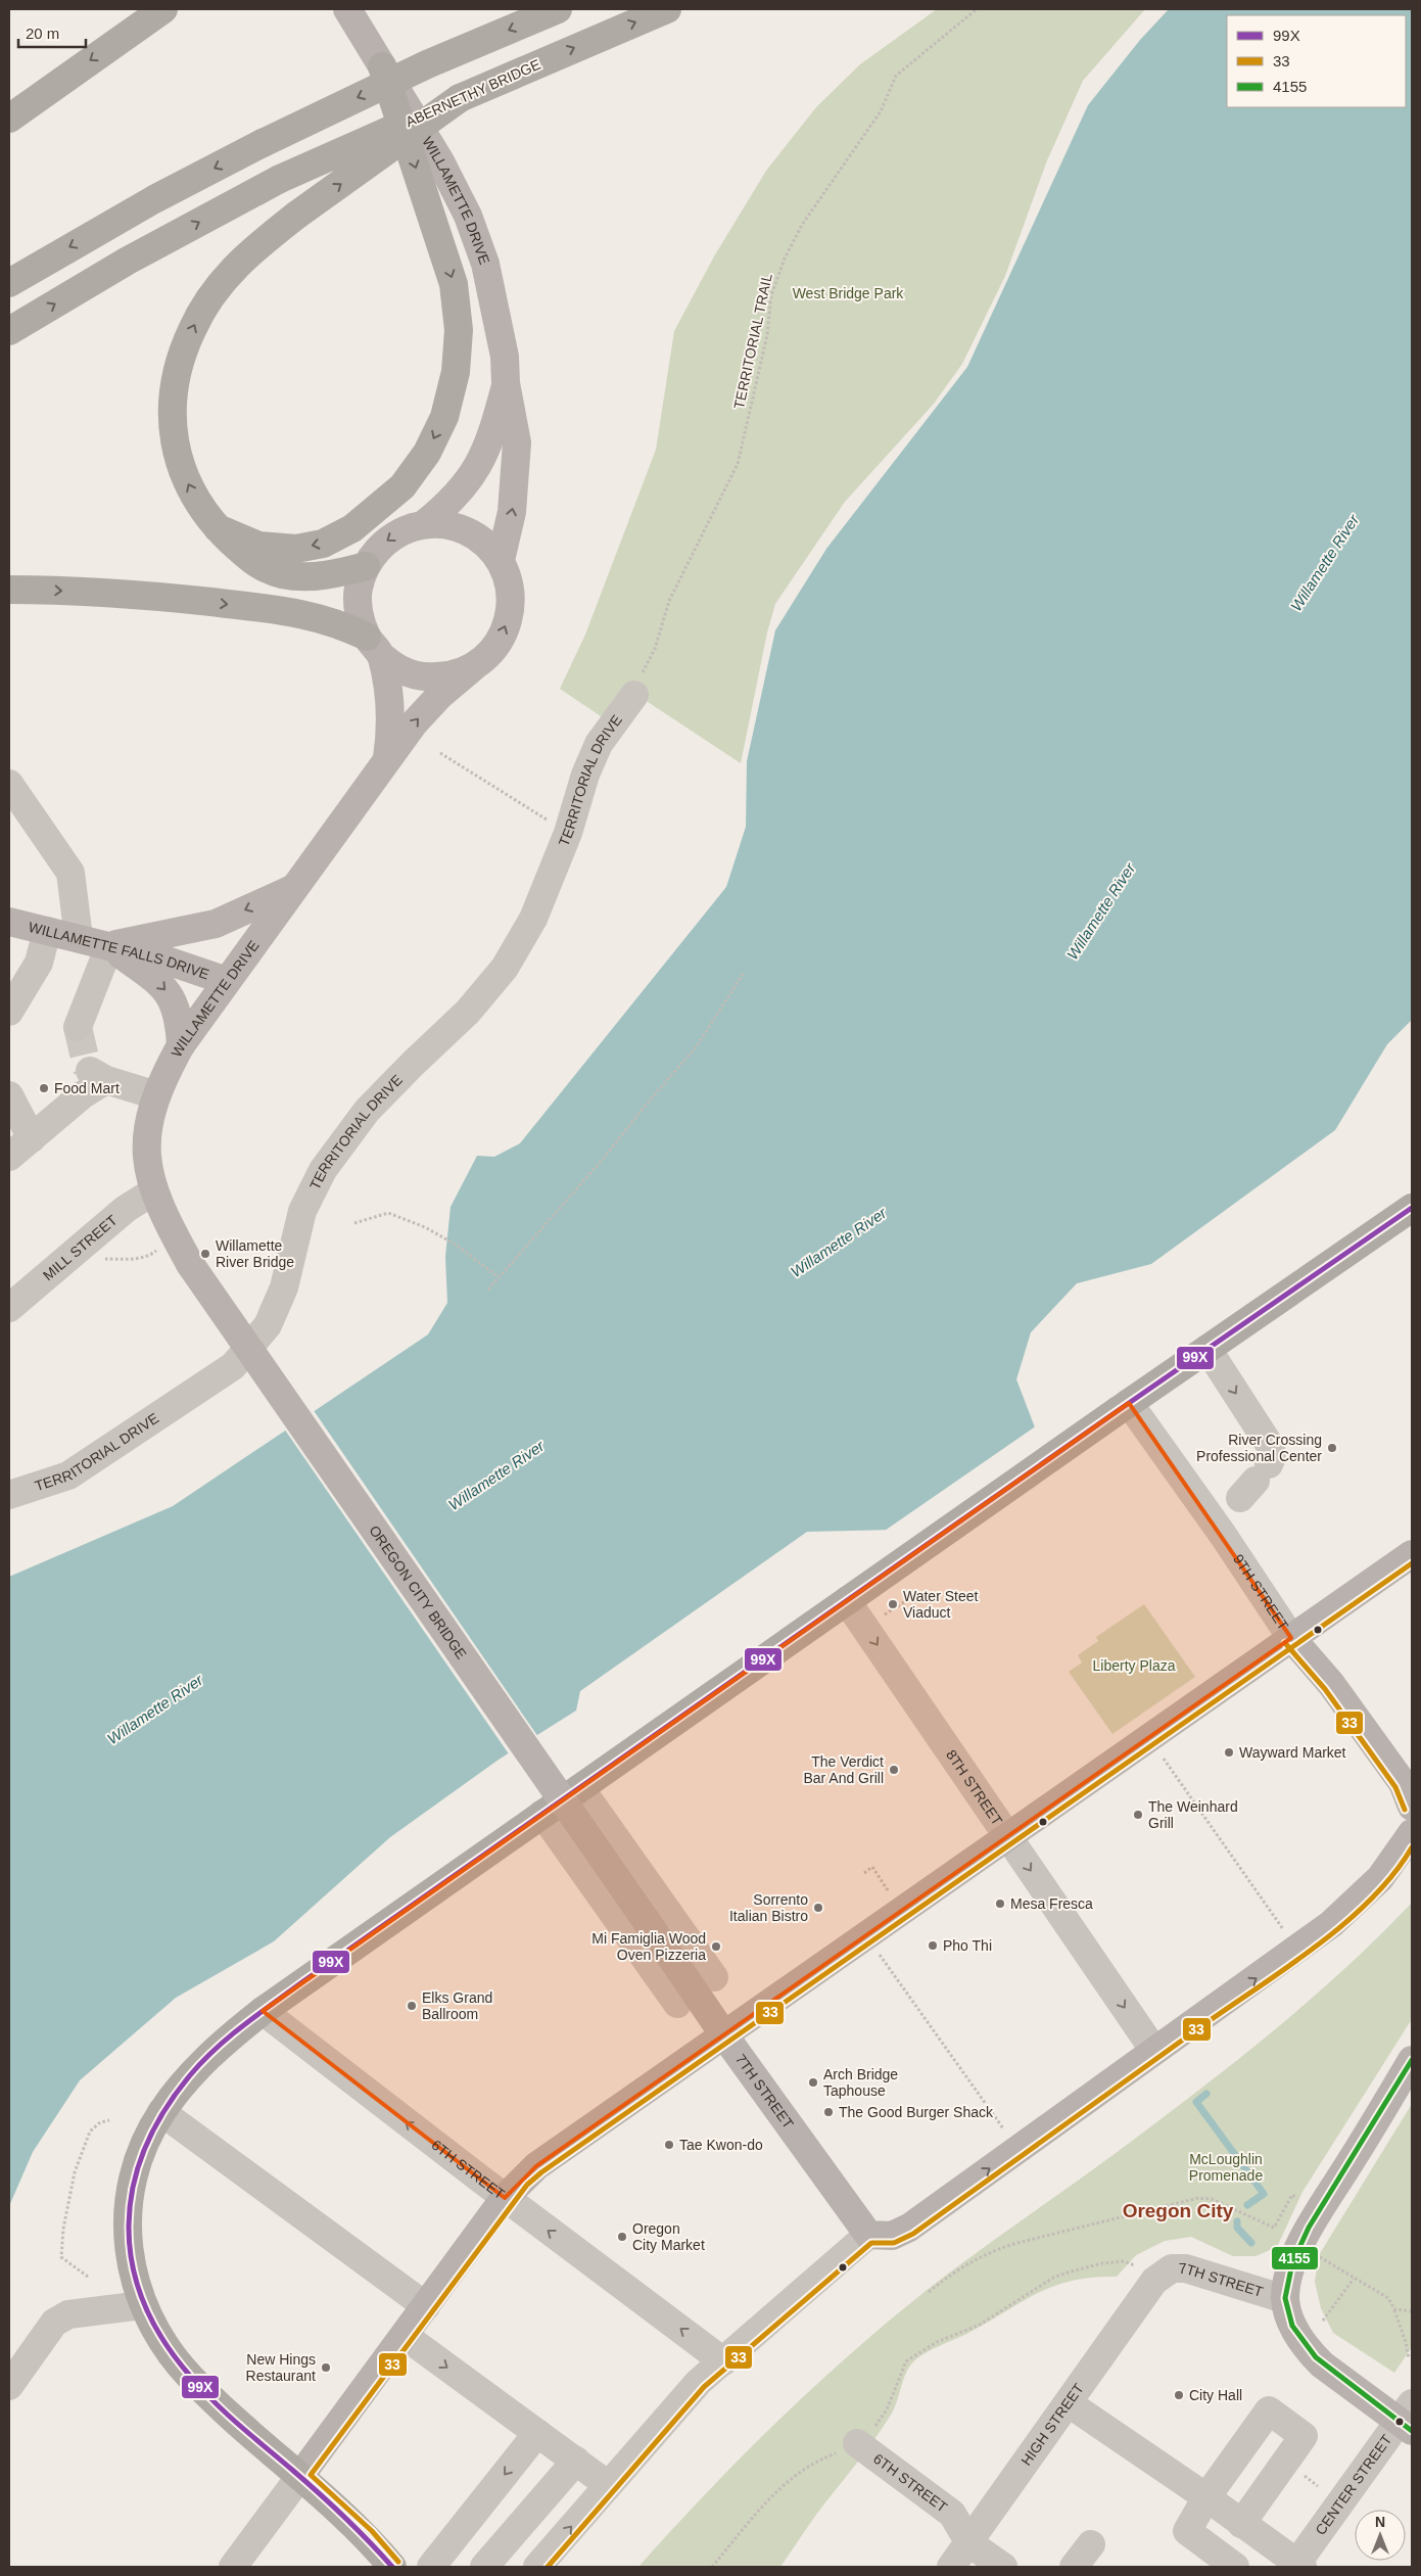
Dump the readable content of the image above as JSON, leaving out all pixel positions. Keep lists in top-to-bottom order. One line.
{"streets":{"highway":["ABERNETHY BRIDGE"],"main road":["WILLAMETTE DRIVE","WILLAMETTE FALLS DRIVE","OREGON CITY BRIDGE","9TH STREET","7TH STREET"],"street":["TERRITORIAL DRIVE","MILL STREET","8TH STREET","6TH STREET","HIGH STREET","CENTER STREET"],"path":["TERRITORIAL TRAIL"]},"crossings":[["WILLAMETTE DRIVE","WILLAMETTE FALLS DRIVE"],["WILLAMETTE DRIVE","MILL STREET"],["WILLAMETTE DRIVE","OREGON CITY BRIDGE"],["TERRITORIAL TRAIL","TERRITORIAL DRIVE"],["OREGON CITY BRIDGE","7TH STREET"],["7TH STREET","HIGH STREET"],["6TH STREET","HIGH STREET"]],"one_way":["8TH STREET"],"districts":["Oregon City"],"water":["Willamette River"],"parks":["West Bridge Park","Liberty Plaza","McLoughlin Promenade"],"places":["Food Mart","Willamette River Bridge","River Crossing Professional Center","Water Steet Viaduct","Wayward Market","The Verdict Bar And Grill","The Weinhard Grill","Mesa Fresca","Sorrento Italian Bistro","Pho Thi","Mi Famiglia Wood Oven Pizzeria","Elks Grand Ballroom","Arch Bridge Taphouse","The Good Burger Shack","Tae Kwon-do","Oregon City Market","New Hings Restaurant","City Hall"],"lines":["transit line 99X","transit line 33","transit line 4155"],"legend":["99X","33","4155"],"scale_bar":"20 m","north":"top"}
